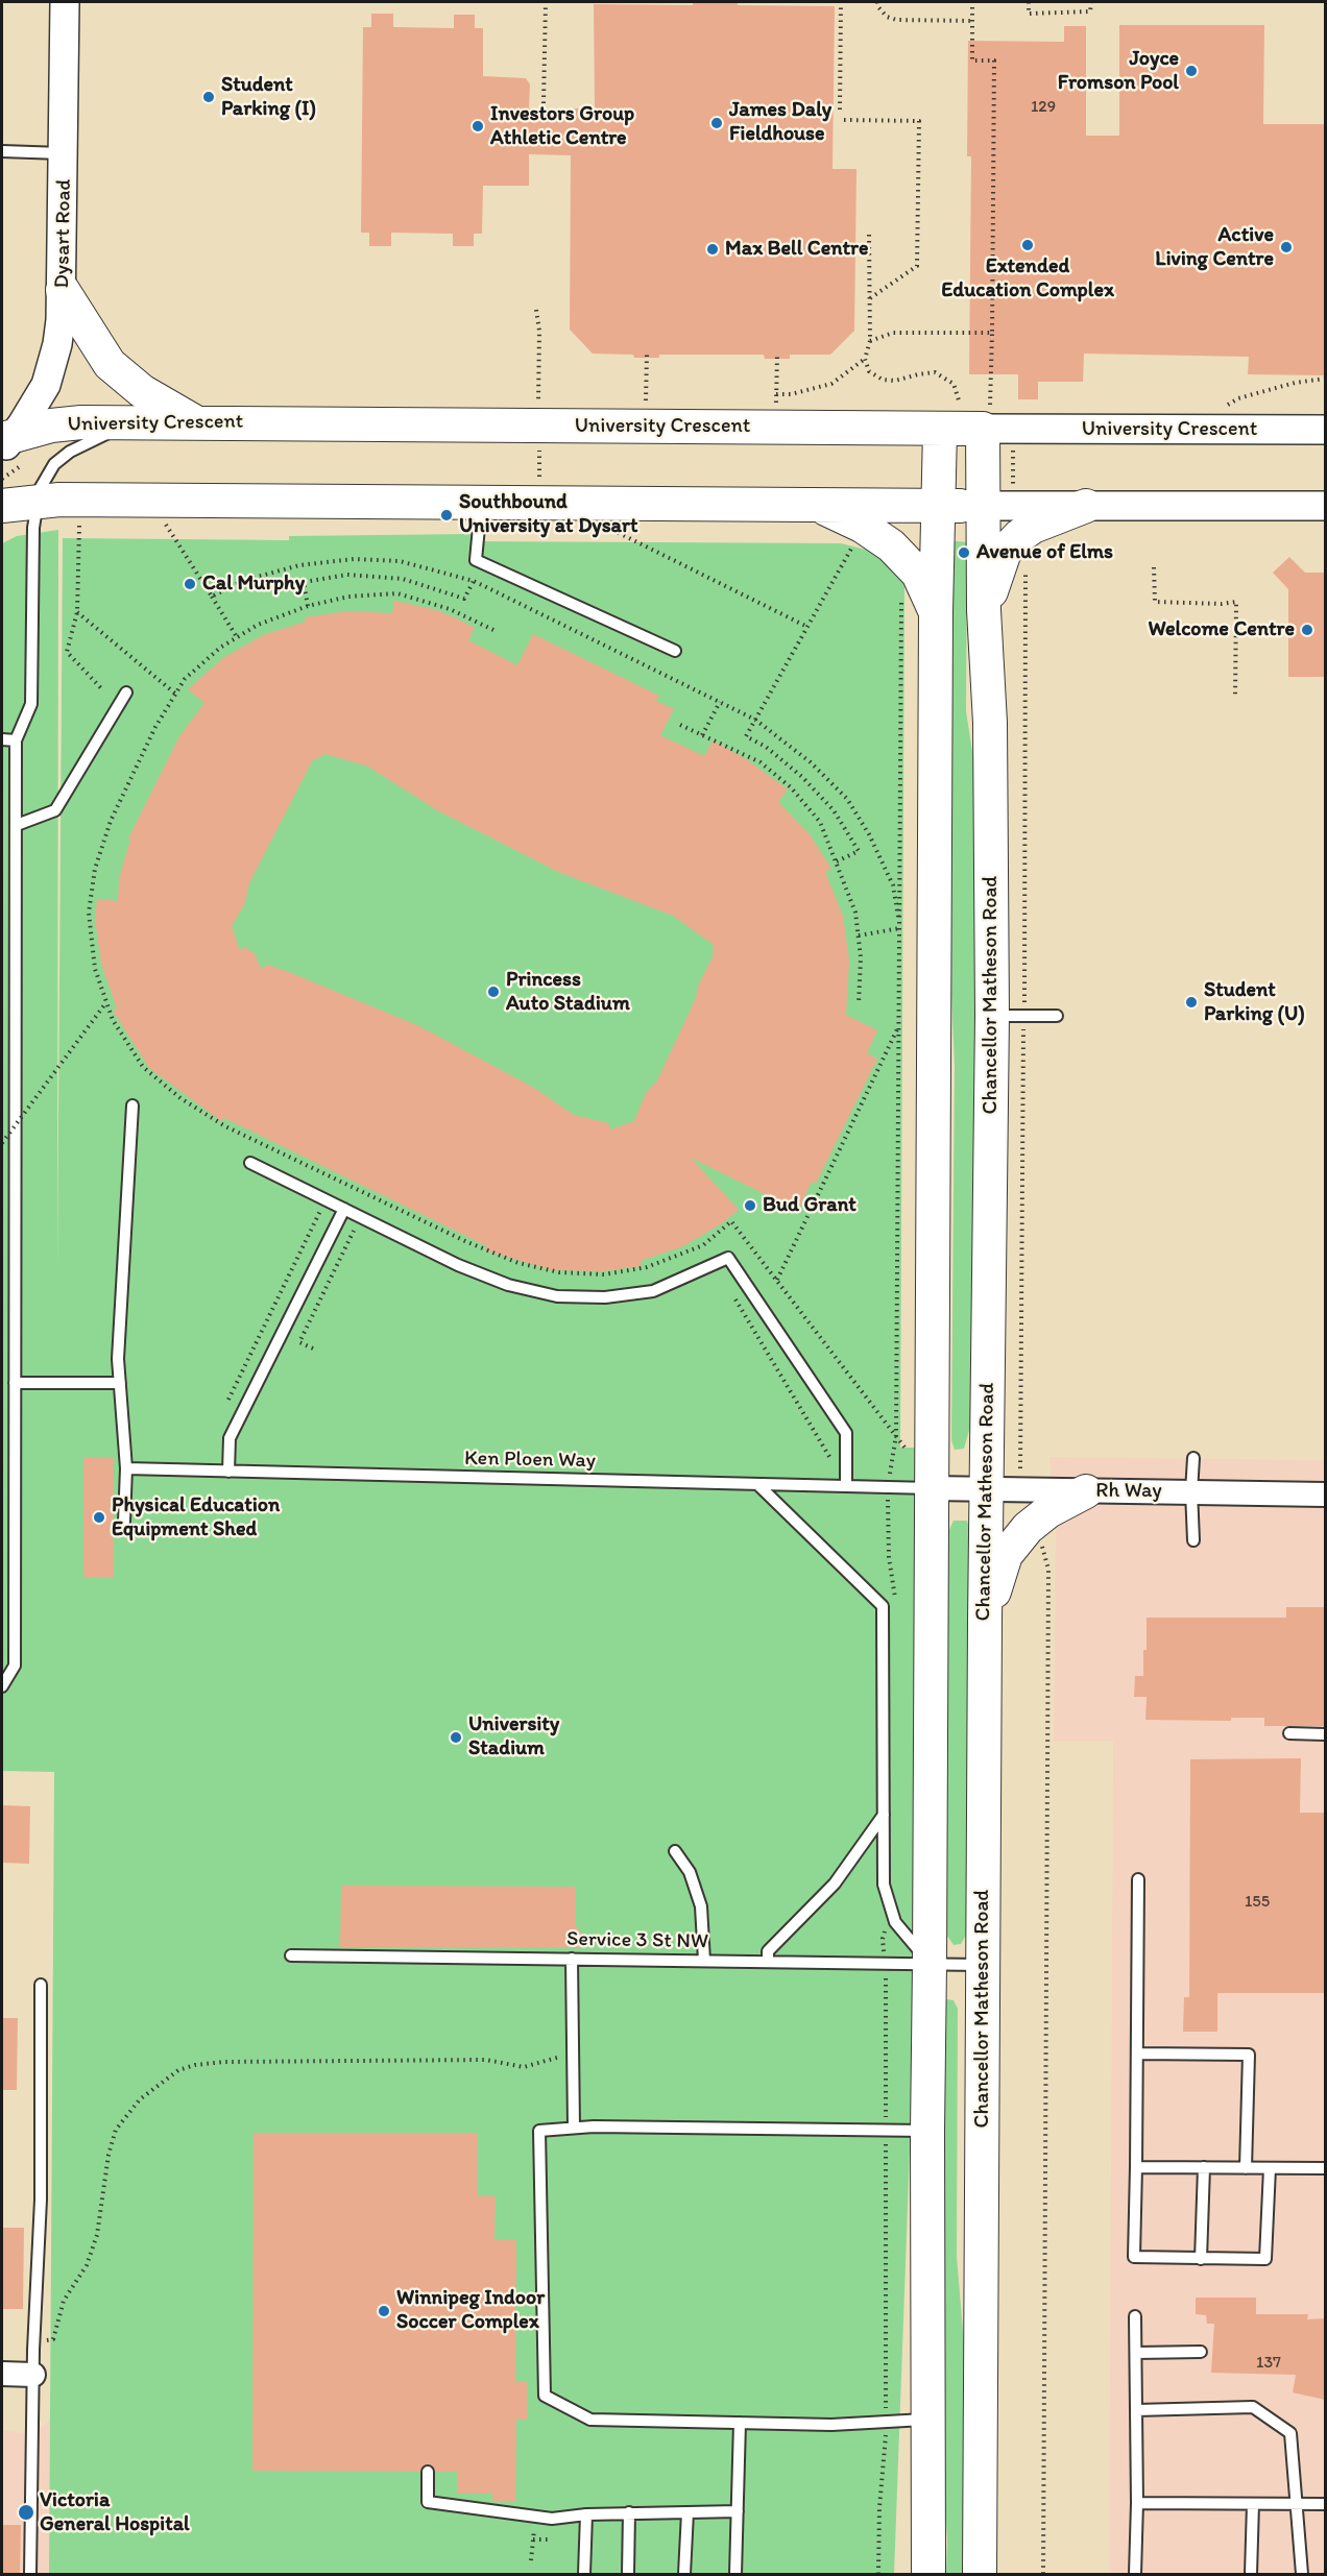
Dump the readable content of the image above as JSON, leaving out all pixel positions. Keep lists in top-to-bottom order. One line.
{"streets":{"main road":["University Crescent","Chancellor Matheson Road"],"street":["Dysart Road","Rh Way"],"lane":["Ken Ploen Way","Service 3 St NW"]},"crossings":[["Dysart Road","University Crescent"],["University Crescent","Chancellor Matheson Road"],["Chancellor Matheson Road","Rh Way"],["Chancellor Matheson Road","Service 3 St NW"],["Ken Ploen Way","Rh Way"]],"places":["Joyce Fromson Pool","Student Parking (I)","James Daly Fieldhouse","Investors Group Athletic Centre","Extended Education Complex","Active Living Centre","Max Bell Centre","Southbound University at Dysart","Avenue of Elms","Cal Murphy","Welcome Centre","Princess Auto Stadium","Student Parking (U)","Bud Grant","Physical Education Equipment Shed","University Stadium","Winnipeg Indoor Soccer Complex","Victoria General Hospital"],"house_numbers":["129","155","137"]}
